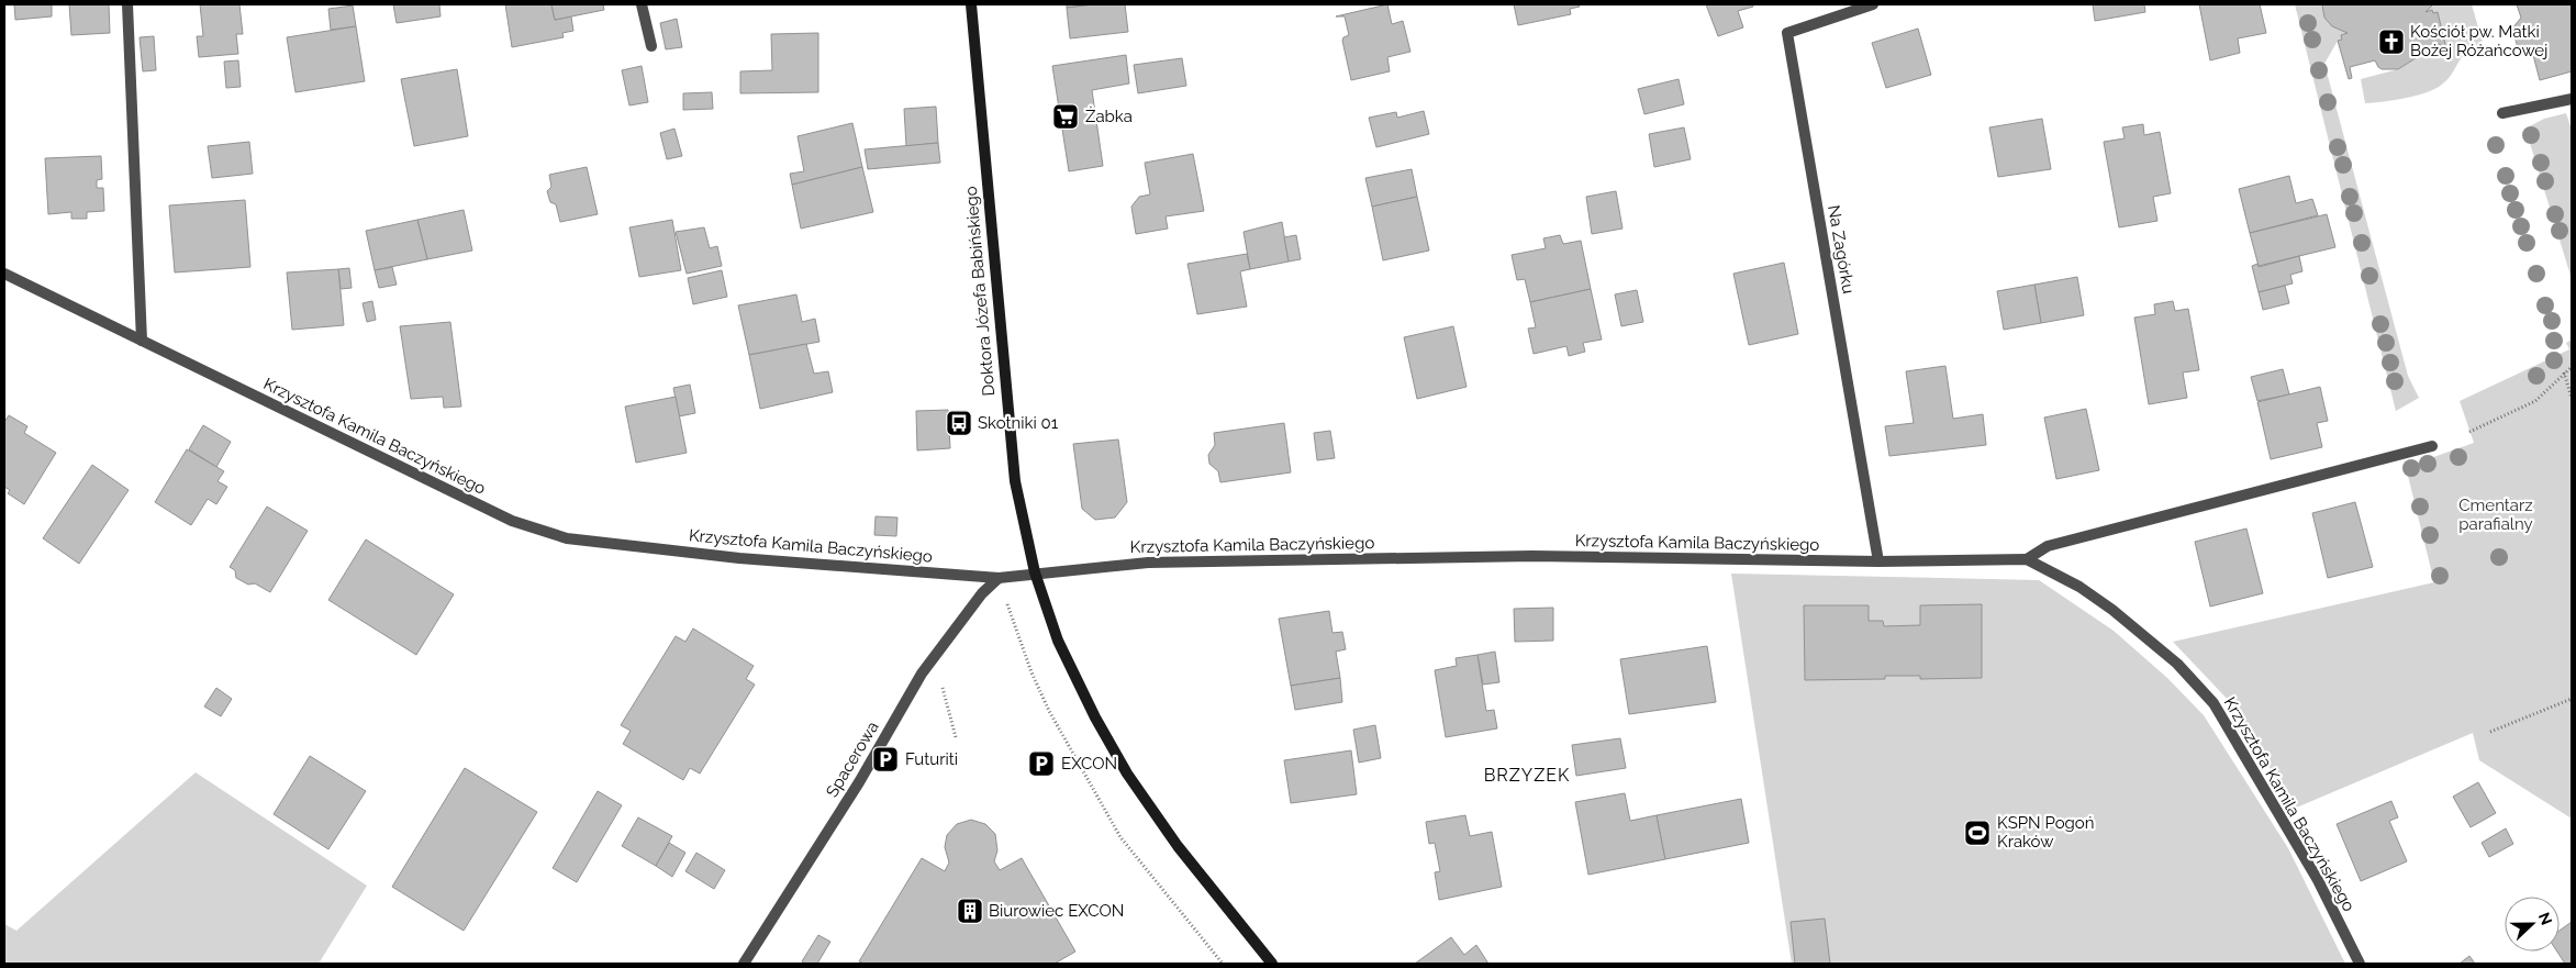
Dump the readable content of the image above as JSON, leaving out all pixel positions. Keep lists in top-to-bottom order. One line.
{"streets":{"main road":["Doktora Józefa Babińskiego"],"street":["Na Zagórku","Krzysztofa Kamila Baczyńskiego","Spacerowa"]},"crossings":[["Na Zagórku","Krzysztofa Kamila Baczyńskiego"],["Doktora Józefa Babińskiego","Krzysztofa Kamila Baczyńskiego"],["Krzysztofa Kamila Baczyńskiego","Spacerowa"]],"districts":["BRZYZEK"],"parks":["Cmentarz parafialny"],"places":{"church":["Kościół pw. Matki Bożej Różańcowej"],"supermarket":["Żabka"],"bus stop":["Skotniki 01"],"parking":["Futuriti","EXCON"],"sports":["KSPN Pogoń Kraków"],"building":["Biurowiec EXCON"]},"north":"right"}
